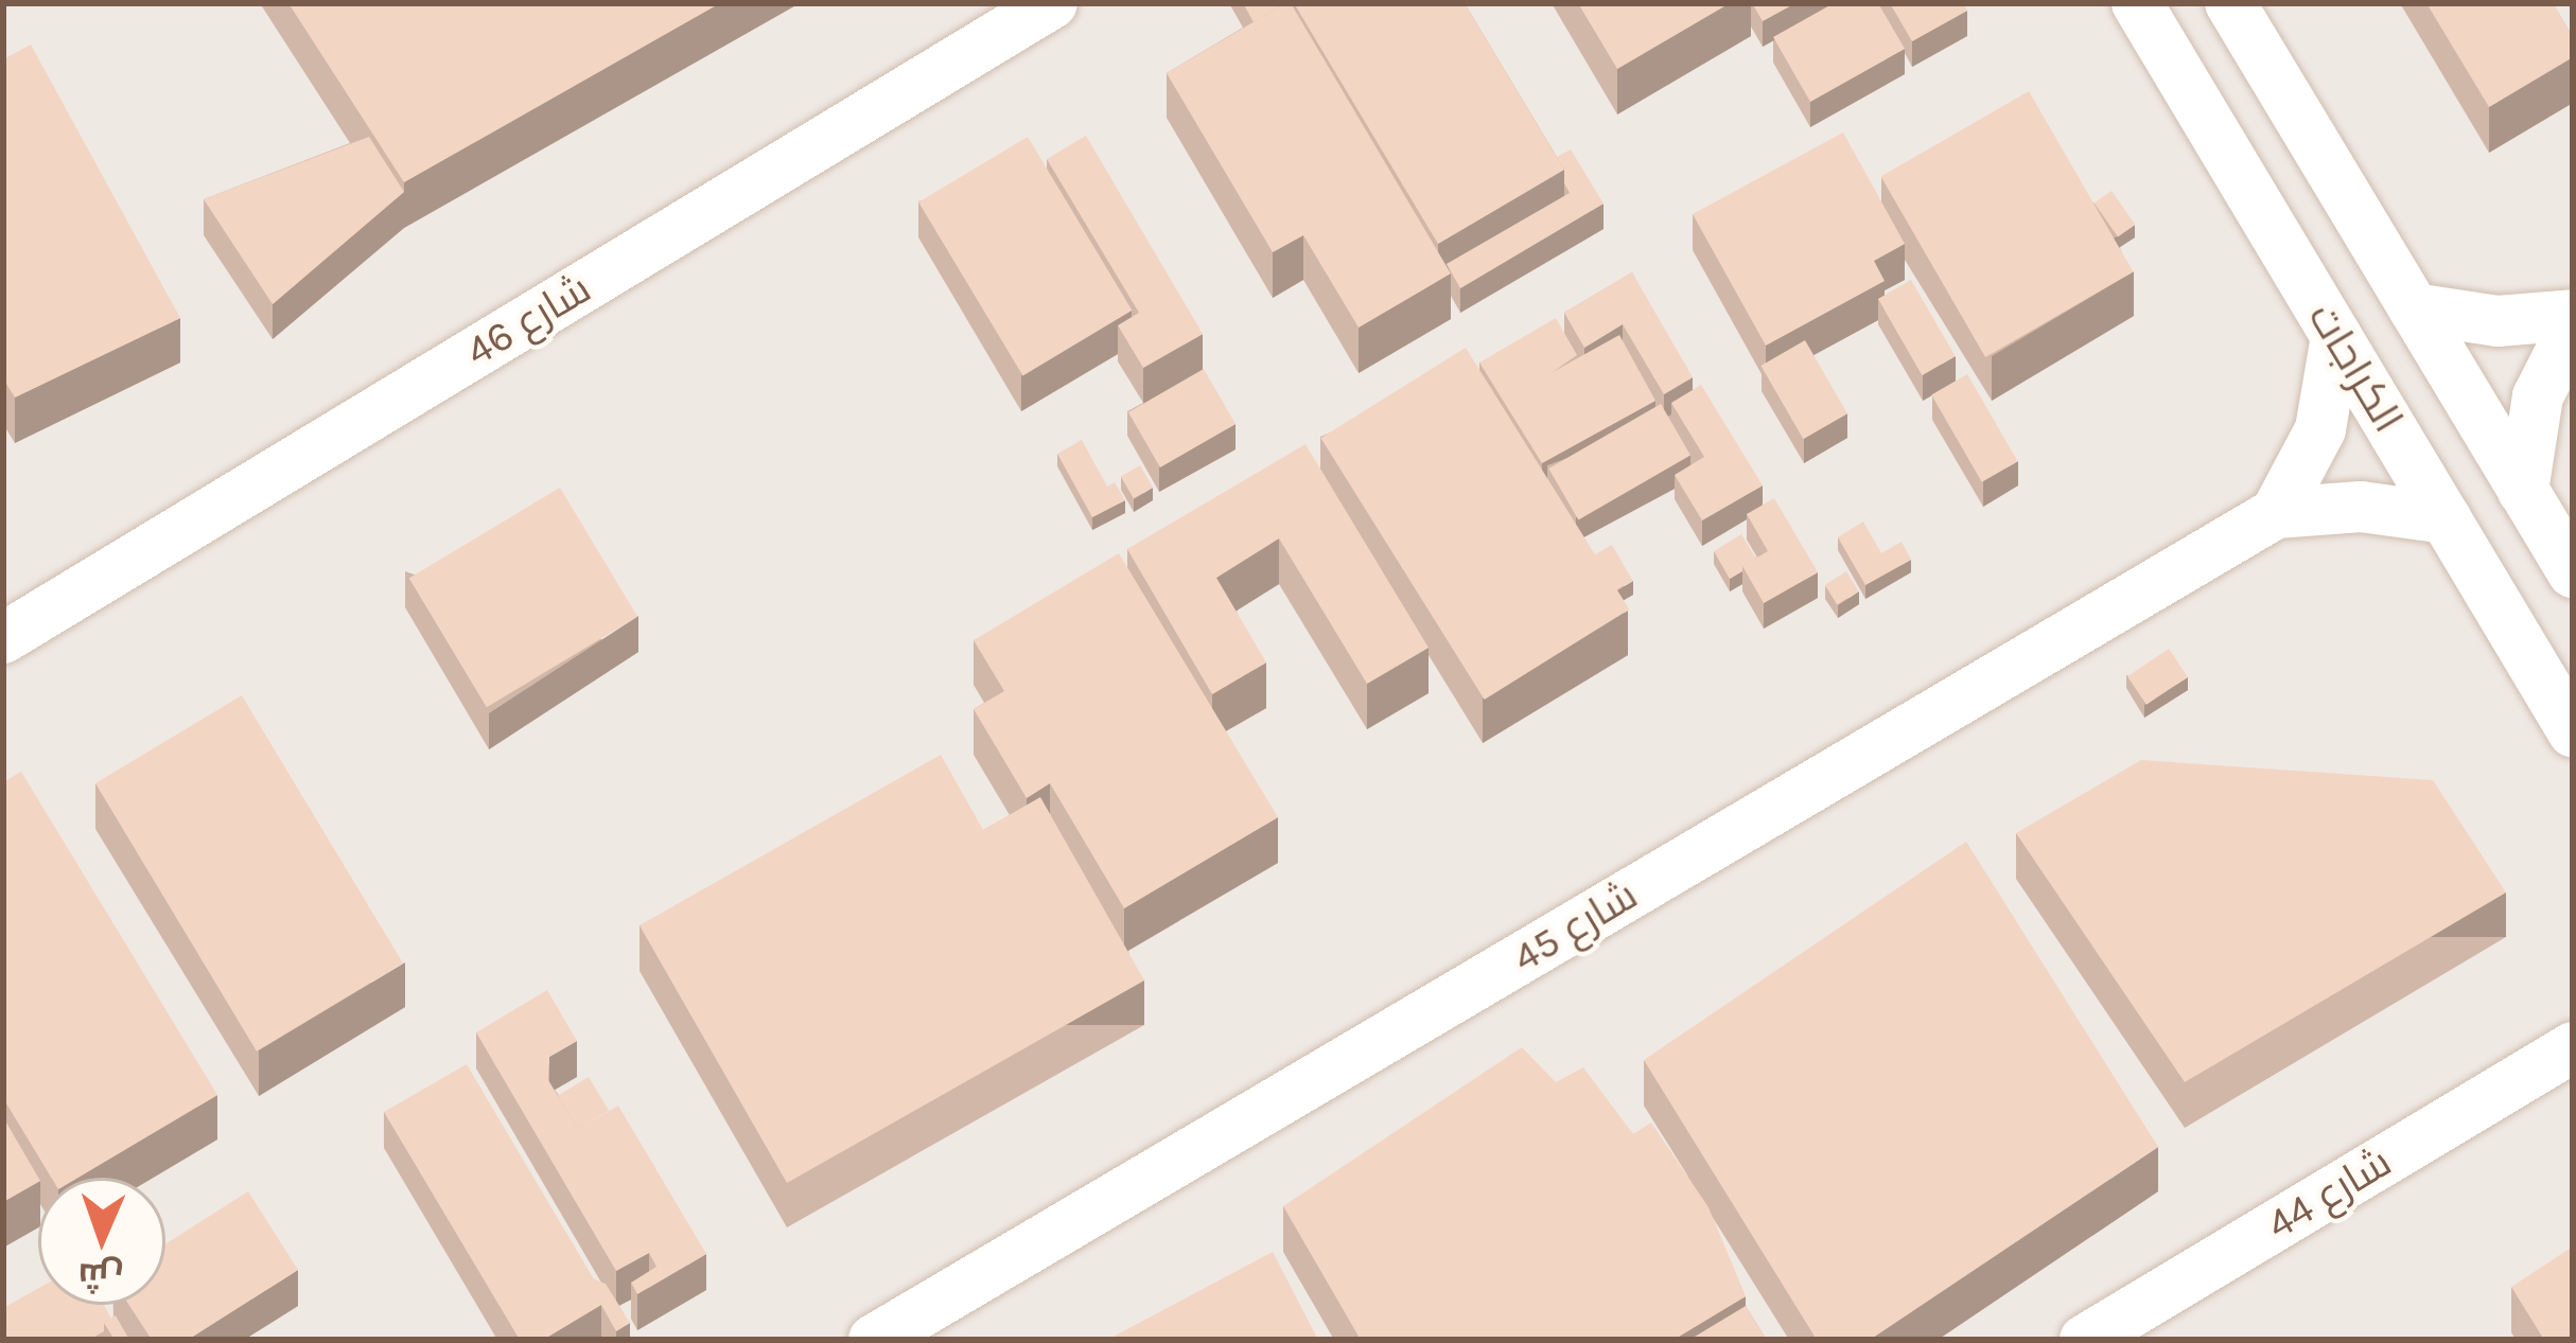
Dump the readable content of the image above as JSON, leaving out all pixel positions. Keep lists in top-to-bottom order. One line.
{"streets":{"street":["شارع 46","الكراجات","شارع 45","شارع 44"]},"crossings":[["الكراجات","شارع 45"]],"north":"bottom"}
